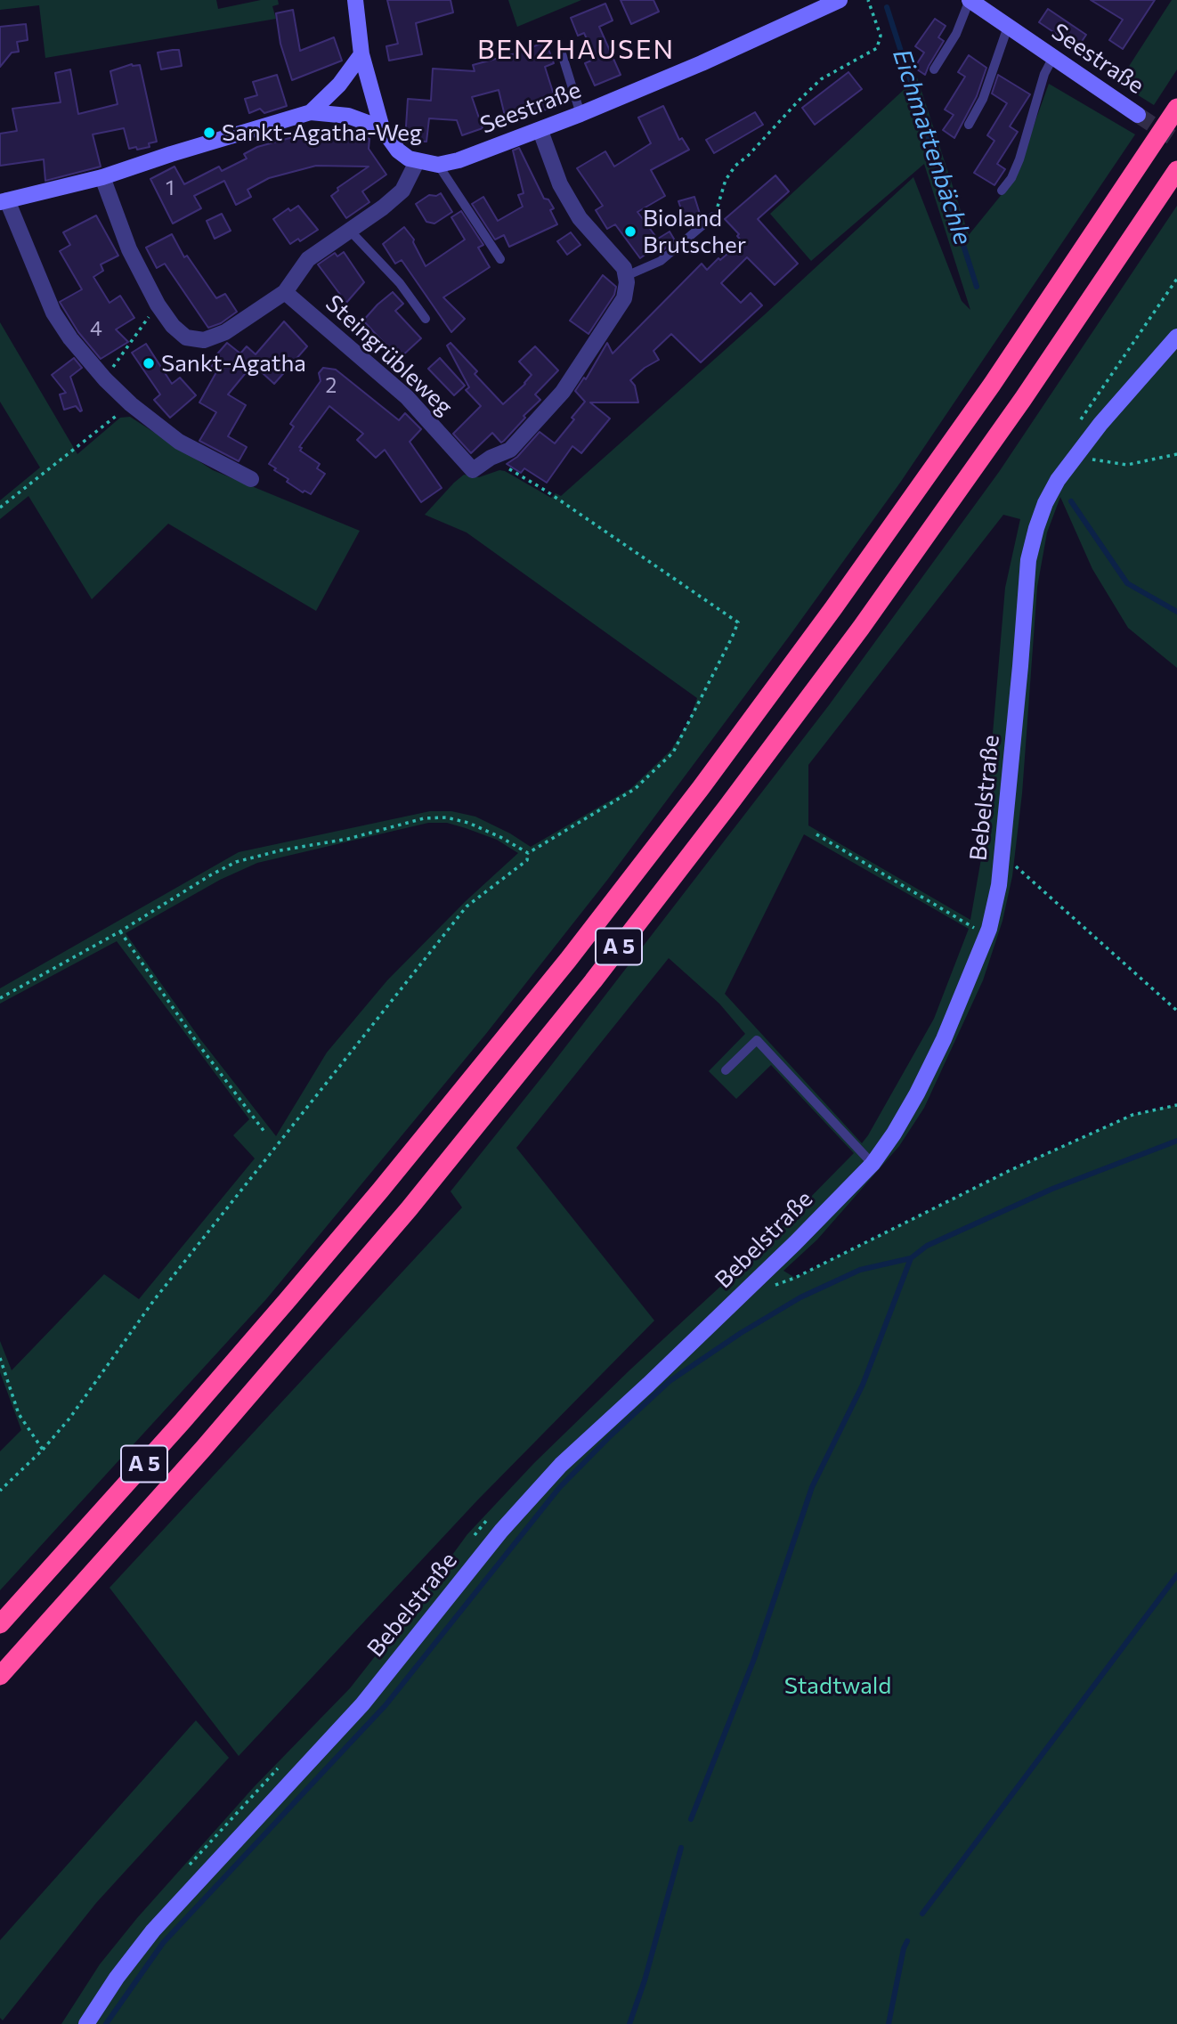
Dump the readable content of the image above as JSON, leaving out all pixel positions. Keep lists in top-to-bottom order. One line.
{"streets":{"highway":["A 5"],"street":["Seestraße","Steingrübleweg","Bebelstraße"]},"districts":["BENZHAUSEN"],"water":["Eichmattenbächle"],"parks":["Stadtwald"],"places":["Sankt-Agatha-Weg","Bioland Brutscher","Sankt-Agatha"],"house_numbers":["1","4","2"]}
